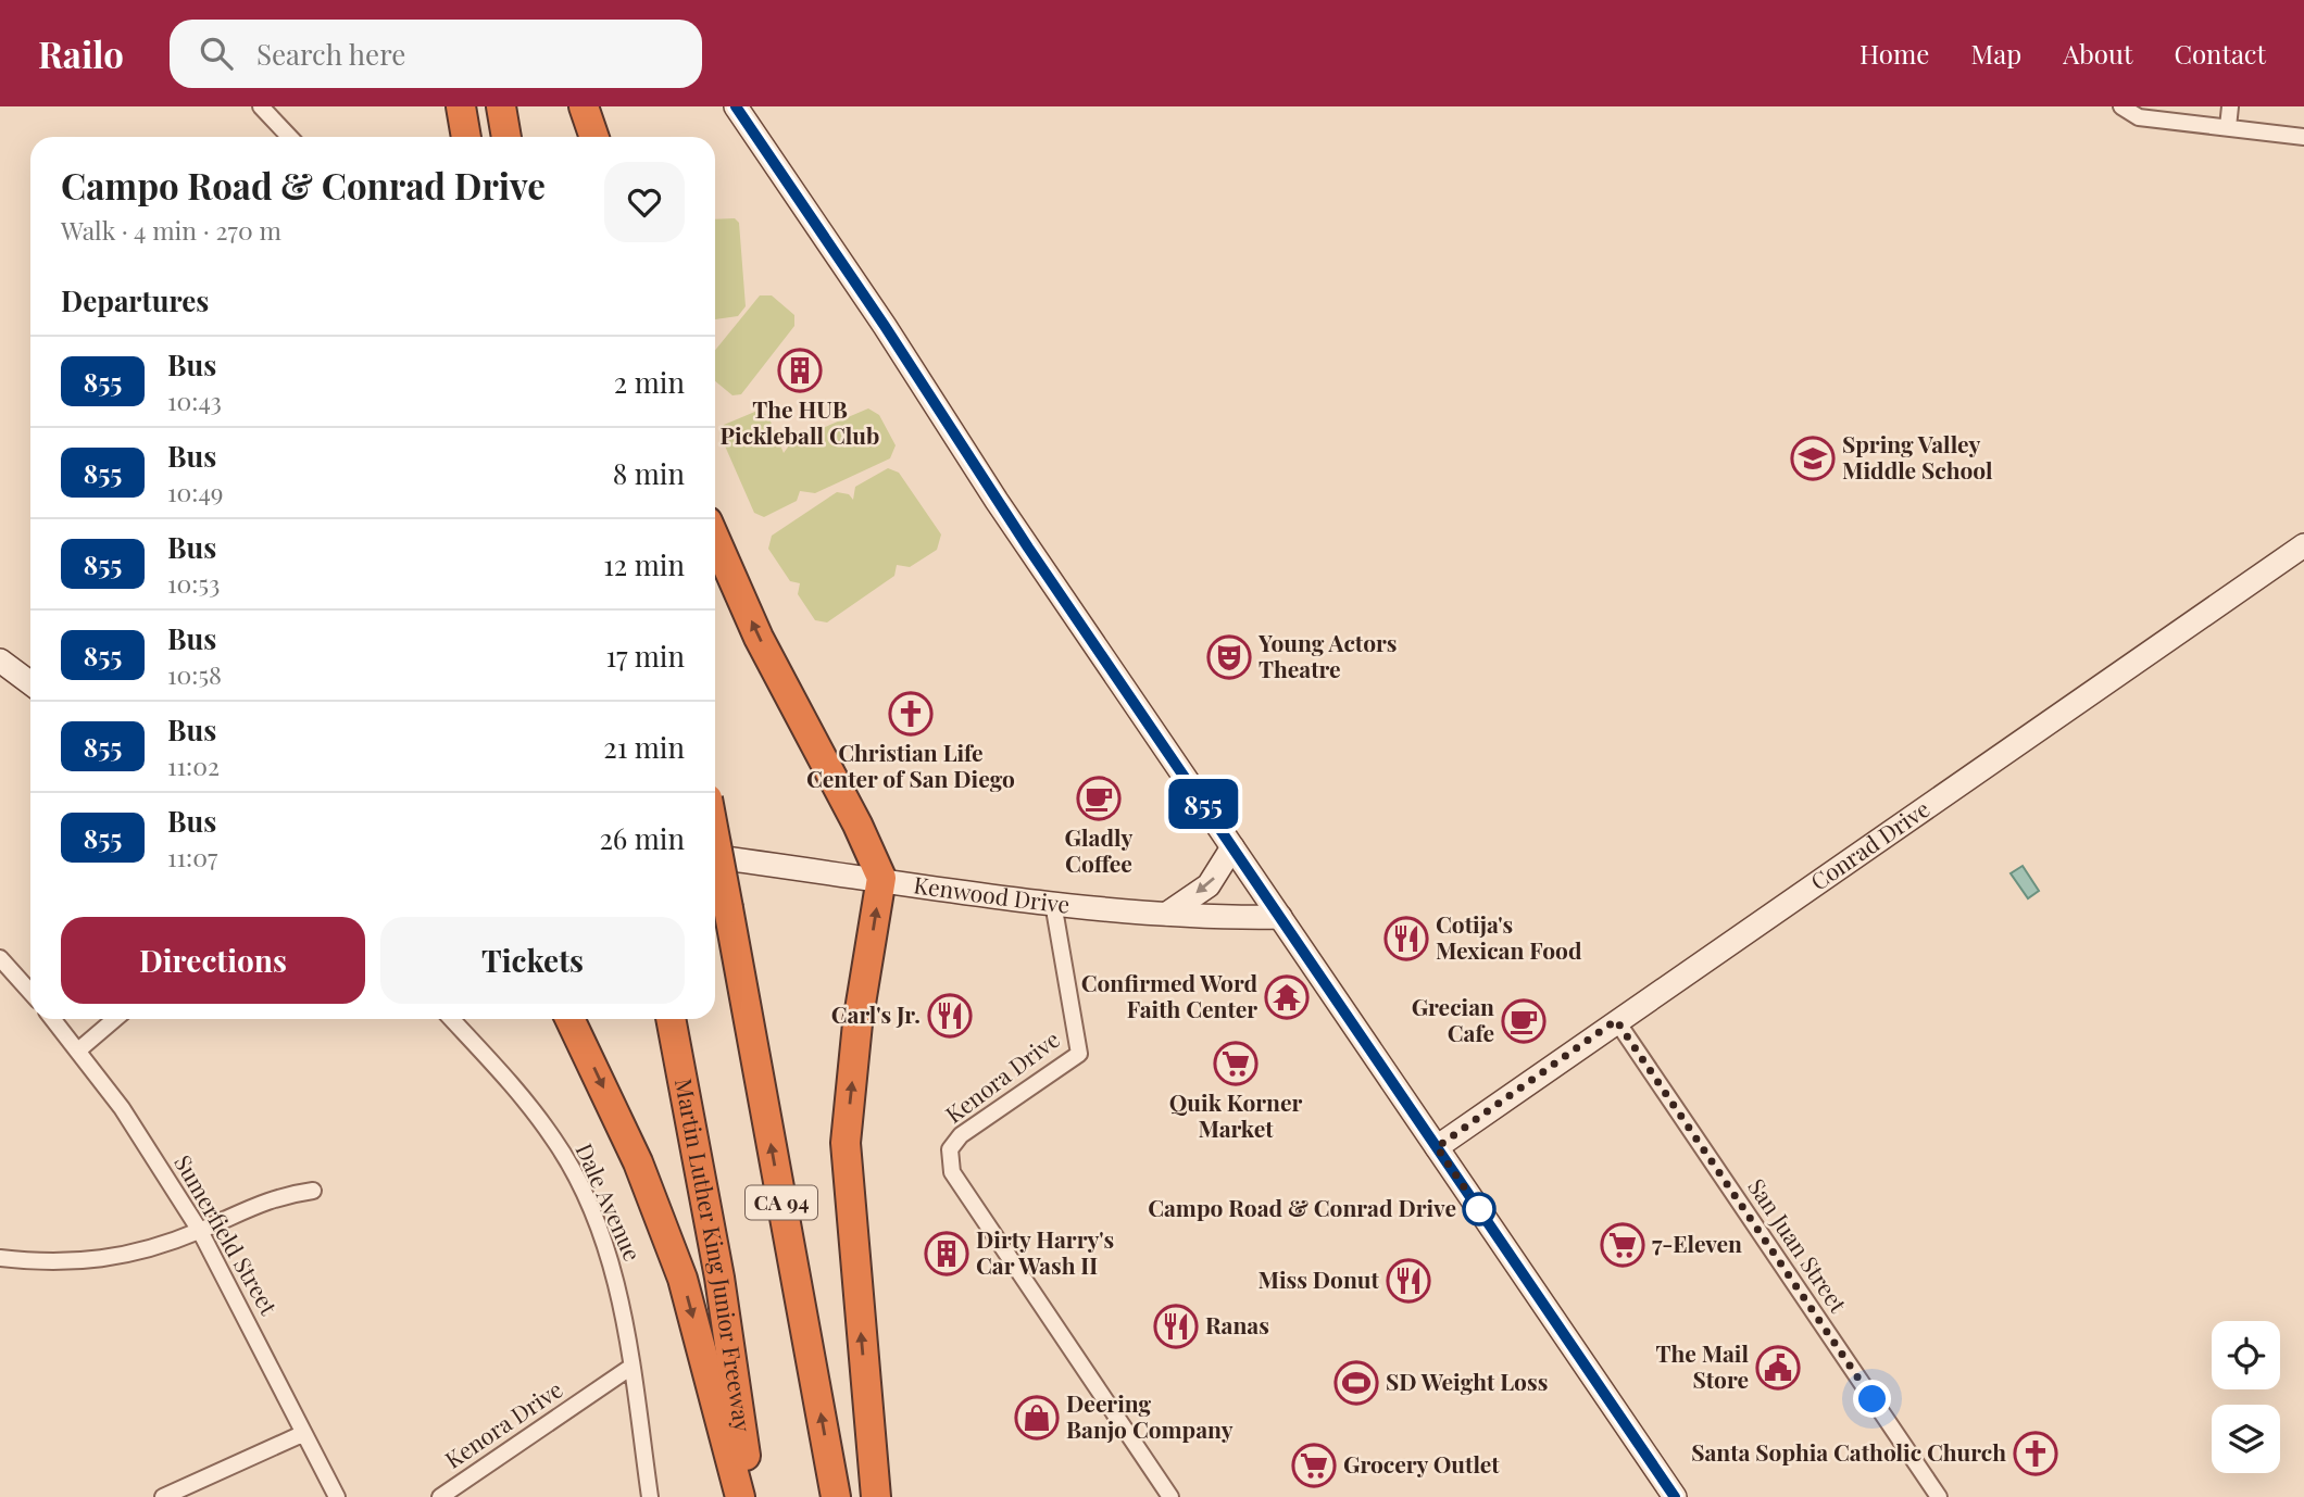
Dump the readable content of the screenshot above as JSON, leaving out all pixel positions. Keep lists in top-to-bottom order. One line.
{"streets":{"highway":["CA 94","Martin Luther King Junior Freeway"],"main road":["Conrad Drive","Kenwood Drive"],"street":["Kenora Drive","Dale Avenue","Sumerfield Street","San Juan Street"]},"crossings":[["Conrad Drive","San Juan Street"],["Kenwood Drive","Kenora Drive"],["Kenora Drive","Dale Avenue"]],"places":{"building":["The HUB Pickleball Club","Dirty Harry's Car Wash II"],"school or university":["Spring Valley Middle School"],"theatre":["Young Actors Theatre"],"church":["Christian Life Center of San Diego","Santa Sophia Catholic Church"],"cafe":["Gladly Coffee","Grecian Cafe"],"restaurant":["Cotija's Mexican Food","Carl's Jr.","Miss Donut","Ranas"],"temple":["Confirmed Word Faith Center"],"supermarket":["Quik Korner Market","7-Eleven","Grocery Outlet"],"other":["Campo Road & Conrad Drive"],"public building":["The Mail Store"],"sports":["SD Weight Loss"],"shop":["Deering Banjo Company"]},"lines":["bus line 855"],"page":{"header":"Railo","search":"Search here","nav":["Home","Map","About","Contact"],"on_map":"855","heading":[["Campo Road & Conrad Drive","Walk · 4 min · 270 m"],"Departures"],"list":[{"mark":"855","name":"Bus","note":"10:43","value":"2 min"},{"mark":"855","name":"Bus","note":"10:49","value":"8 min"},{"mark":"855","name":"Bus","note":"10:53","value":"12 min"},{"mark":"855","name":"Bus","note":"10:58","value":"17 min"},{"mark":"855","name":"Bus","note":"11:02","value":"21 min"},{"mark":"855","name":"Bus","note":"11:07","value":"26 min"}],"buttons":["Directions","Tickets"]}}
